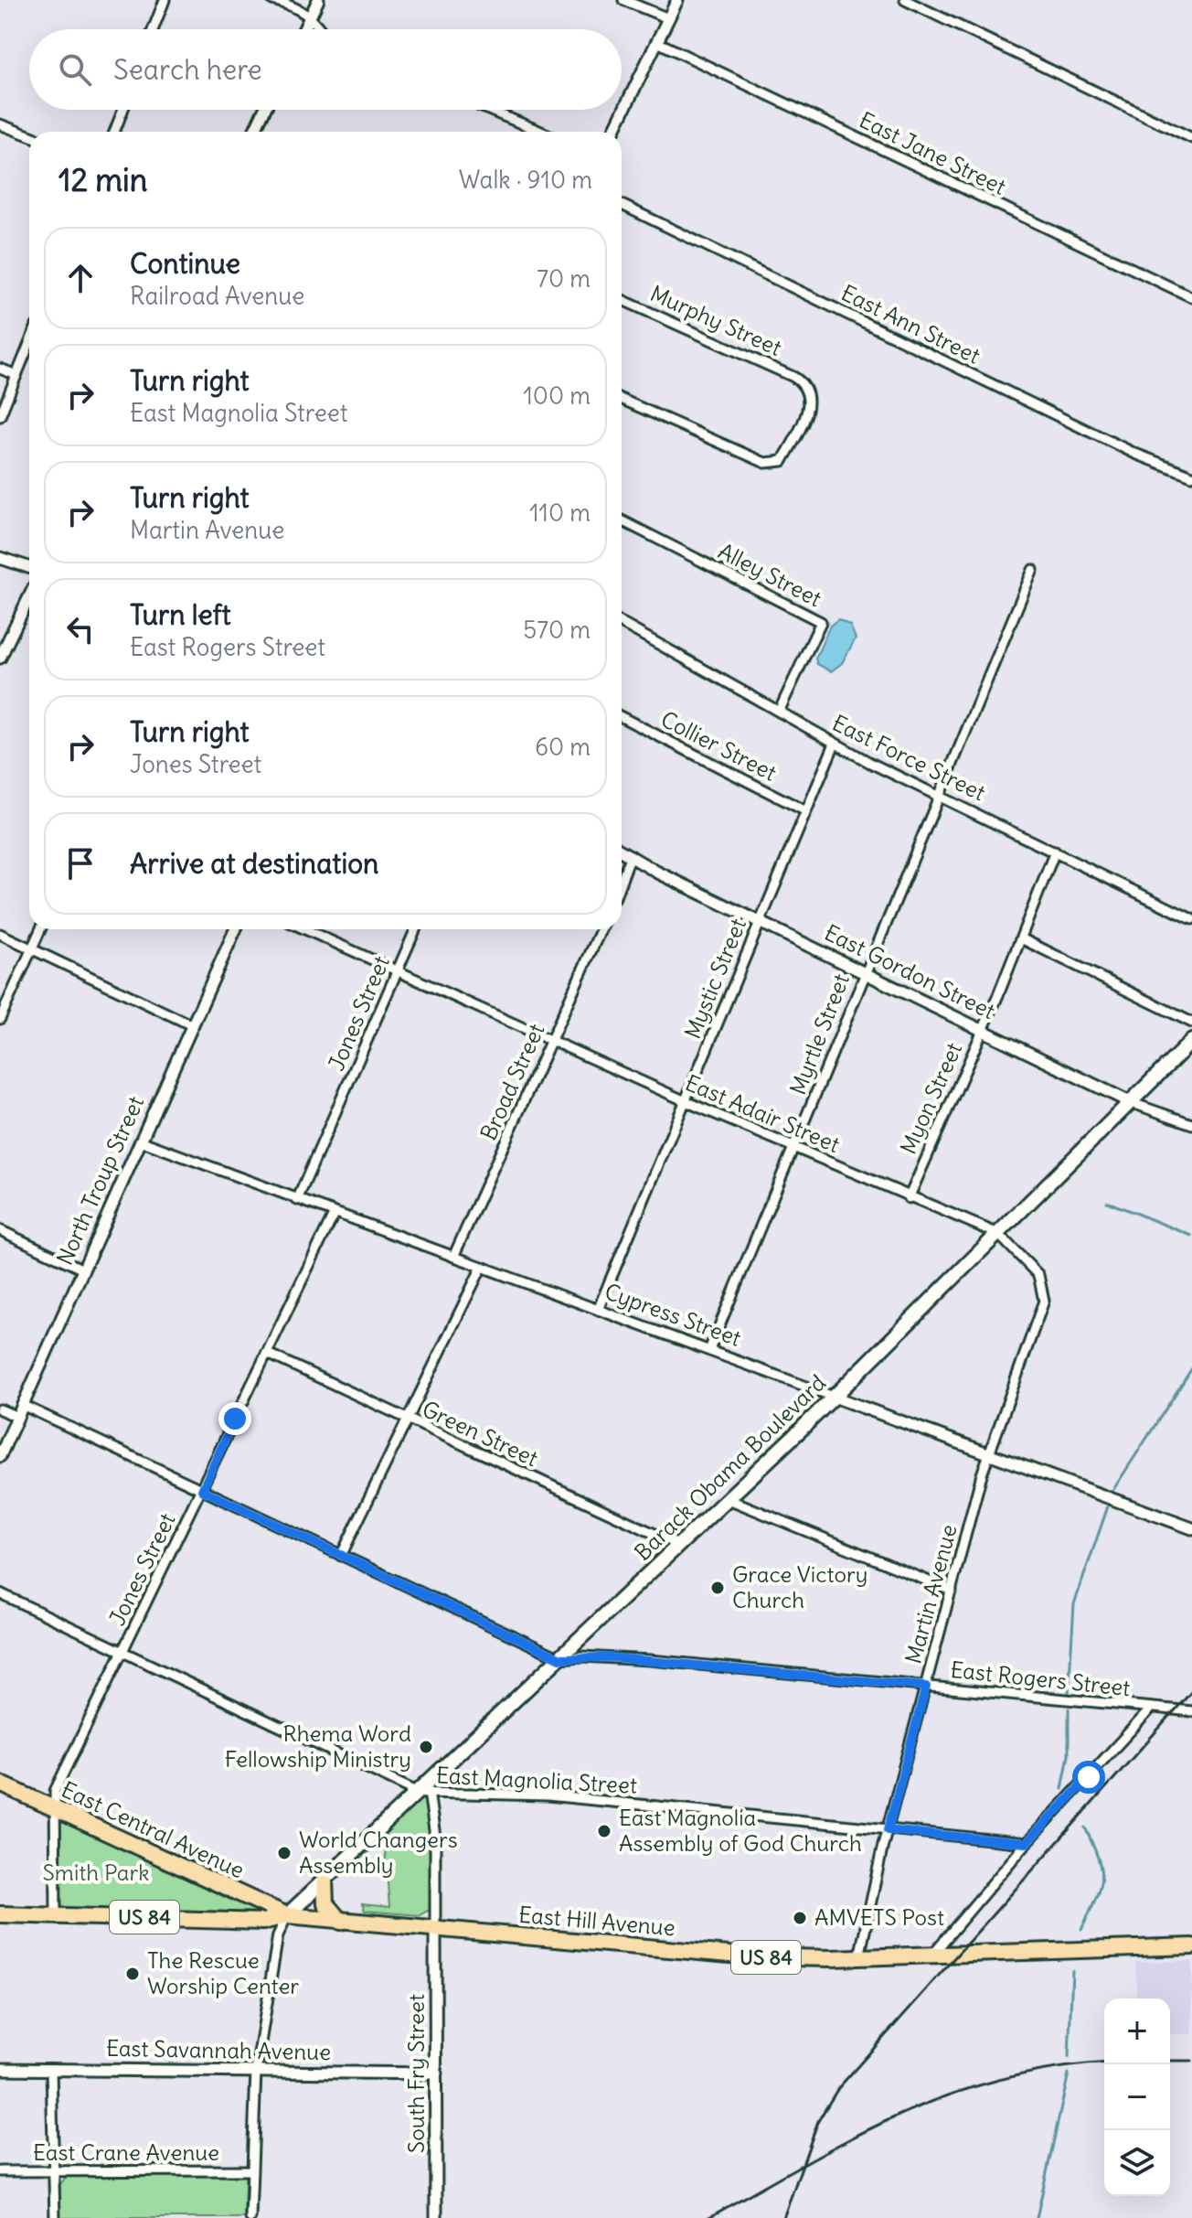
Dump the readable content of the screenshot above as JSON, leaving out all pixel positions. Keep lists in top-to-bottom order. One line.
{"streets":{"highway":["East Central Avenue","US 84","East Hill Avenue"],"main road":["Barack Obama Boulevard"],"street":["East Jane Street","Murphy Street","East Ann Street","Alley Street","Collier Street","East Force Street","East Gordon Street","Mystic Street","Jones Street","Myrtle Street","Broad Street","Myon Street","East Adair Street","North Troup Street","Cypress Street","Green Street","Martin Avenue","East Rogers Street","East Magnolia Street","East Savannah Avenue","South Fry Street","East Crane Avenue"]},"crossings":[["Alley Street","East Force Street"],["Collier Street","Mystic Street"],["East Force Street","Mystic Street"],["East Force Street","Myrtle Street"],["East Force Street","Myon Street"],["East Gordon Street","Mystic Street"],["East Gordon Street","Myrtle Street"],["East Gordon Street","Myon Street"],["East Gordon Street","Barack Obama Boulevard"],["Mystic Street","East Adair Street"],["Mystic Street","Cypress Street"],["Jones Street","East Adair Street"],["Jones Street","Cypress Street"],["Jones Street","Green Street"],["Jones Street","East Rogers Street"],["Jones Street","East Magnolia Street"],["Jones Street","East Central Avenue"],["Jones Street","East Hill Avenue"],["Myrtle Street","East Adair Street"],["Myrtle Street","Cypress Street"],["Broad Street","East Adair Street"],["Broad Street","Cypress Street"],["Myon Street","East Adair Street"],["East Adair Street","Cypress Street"],["East Adair Street","Barack Obama Boulevard"],["East Adair Street","Martin Avenue"],["North Troup Street","Cypress Street"],["North Troup Street","East Rogers Street"],["Cypress Street","Barack Obama Boulevard"],["Cypress Street","Martin Avenue"],["Green Street","Barack Obama Boulevard"],["Barack Obama Boulevard","East Rogers Street"],["Barack Obama Boulevard","East Magnolia Street"],["Barack Obama Boulevard","East Central Avenue"],["Barack Obama Boulevard","East Hill Avenue"],["Martin Avenue","East Rogers Street"],["Martin Avenue","East Magnolia Street"],["Martin Avenue","East Hill Avenue"],["East Central Avenue","East Hill Avenue"],["East Hill Avenue","South Fry Street"],["East Savannah Avenue","South Fry Street"]],"parks":["Smith Park"],"places":["Grace Victory Church","Rhema Word Fellowship Ministry","East Magnolia Assembly of God Church","World Changers Assembly","AMVETS Post","The Rescue Worship Center"],"page":{"search":"Search here","heading":["12 min","Walk · 910 m"],"list":[["Continue","Railroad Avenue","70 m"],["Turn right","East Magnolia Street","100 m"],["Turn right","Martin Avenue","110 m"],["Turn left","East Rogers Street","570 m"],["Turn right","Jones Street","60 m"],"Arrive at destination"],"map_buttons":["+","−"]}}
